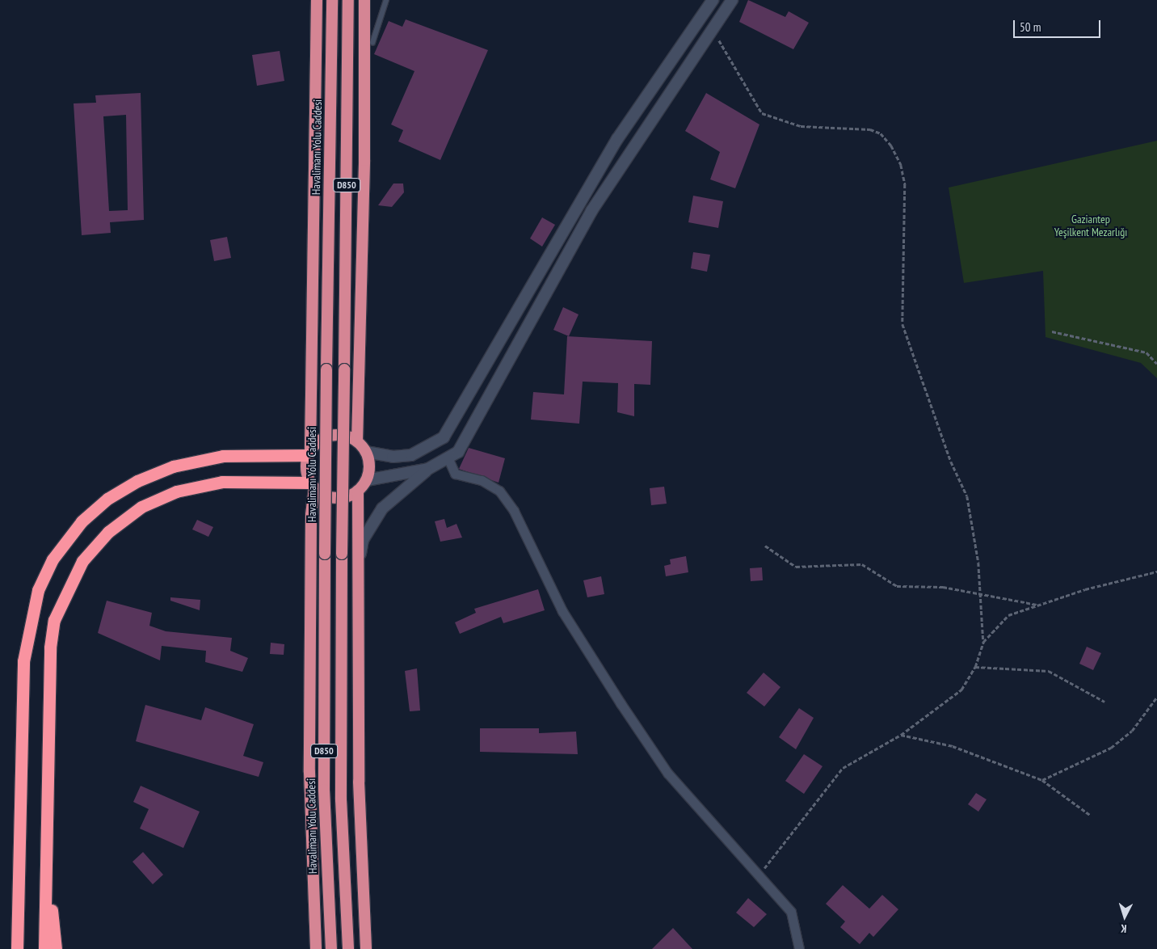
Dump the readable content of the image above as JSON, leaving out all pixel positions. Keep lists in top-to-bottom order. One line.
{"streets":{"highway":["Havalimanı Yolu Caddesi","D850"]},"parks":["Gaziantep Yeşilkent Mezarlığı"],"scale_bar":"50 m","north":"bottom"}
